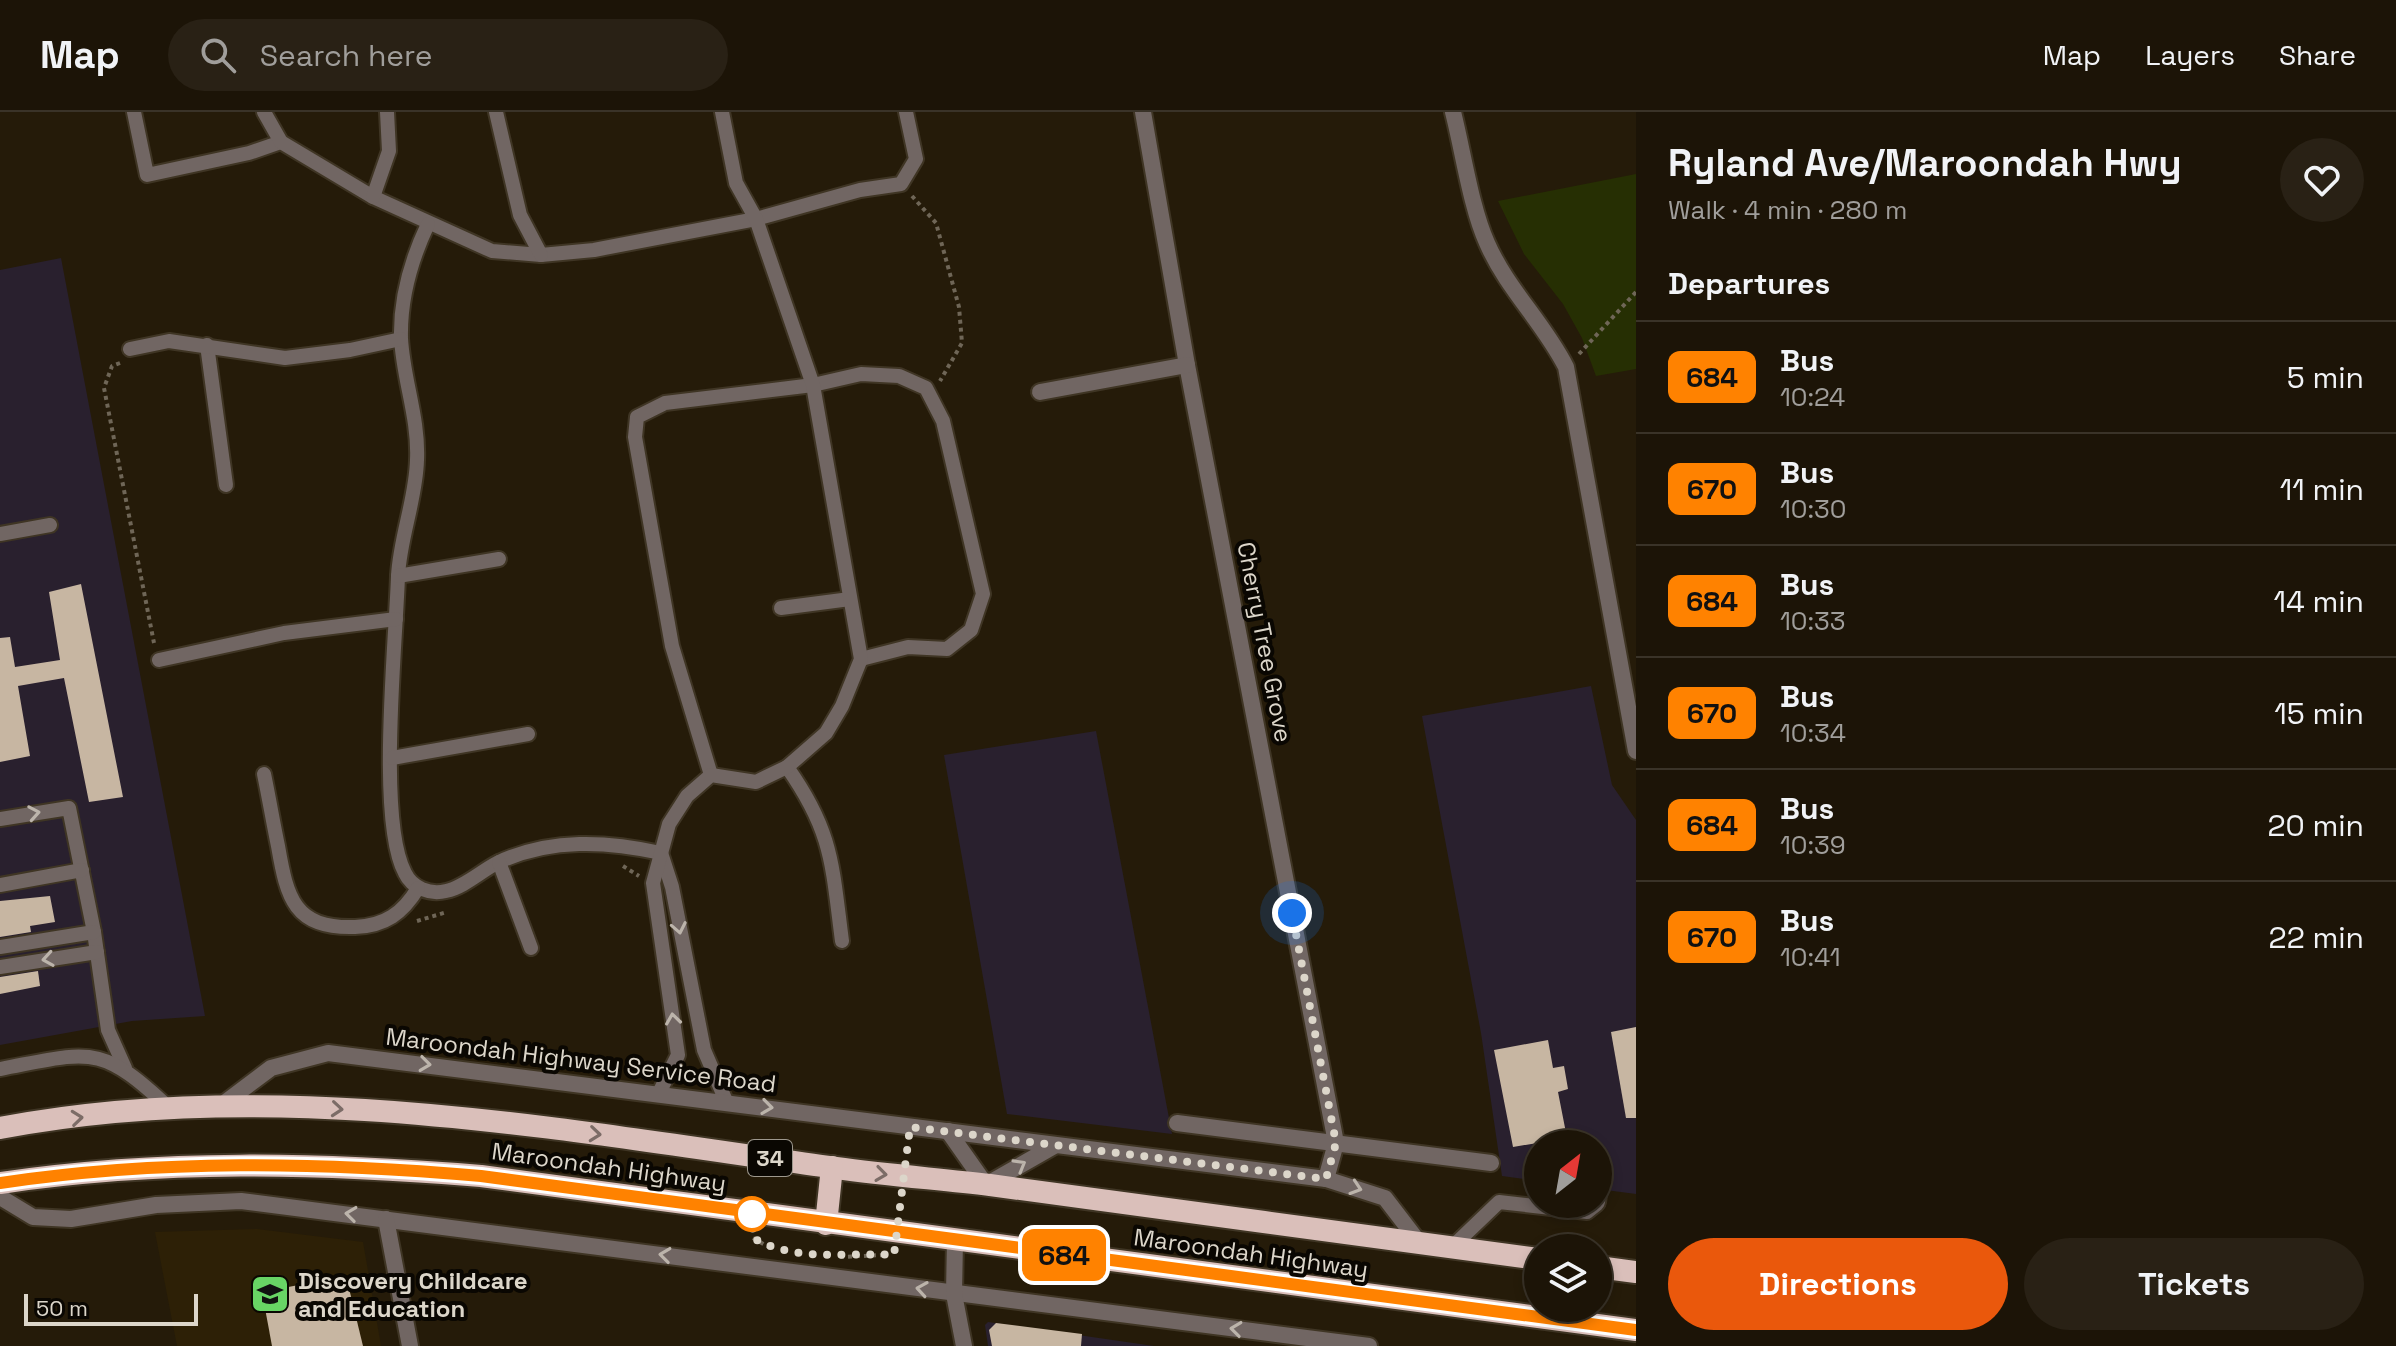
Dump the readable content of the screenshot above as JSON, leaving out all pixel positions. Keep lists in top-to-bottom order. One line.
{"streets":{"highway":["34","Maroondah Highway"],"street":["Cherry Tree Grove","Maroondah Highway Service Road"]},"crossings":[["Cherry Tree Grove","Maroondah Highway Service Road"],["Maroondah Highway Service Road","Maroondah Highway"]],"one_way":["Maroondah Highway Service Road"],"places":{"school or university":["Discovery Childcare and Education"]},"lines":["bus line 684"],"scale_bar":"50 m","north":"top right","page":{"header":"Map","search":"Search here","nav":["Map","Layers","Share"],"on_map":"684","heading":[["Ryland Ave/Maroondah Hwy","Walk · 4 min · 280 m"],"Departures"],"list":[{"mark":"684","name":"Bus","note":"10:24","value":"5 min"},{"mark":"670","name":"Bus","note":"10:30","value":"11 min"},{"mark":"684","name":"Bus","note":"10:33","value":"14 min"},{"mark":"670","name":"Bus","note":"10:34","value":"15 min"},{"mark":"684","name":"Bus","note":"10:39","value":"20 min"},{"mark":"670","name":"Bus","note":"10:41","value":"22 min"}],"buttons":["Directions","Tickets"],"scale":"50 m"}}
